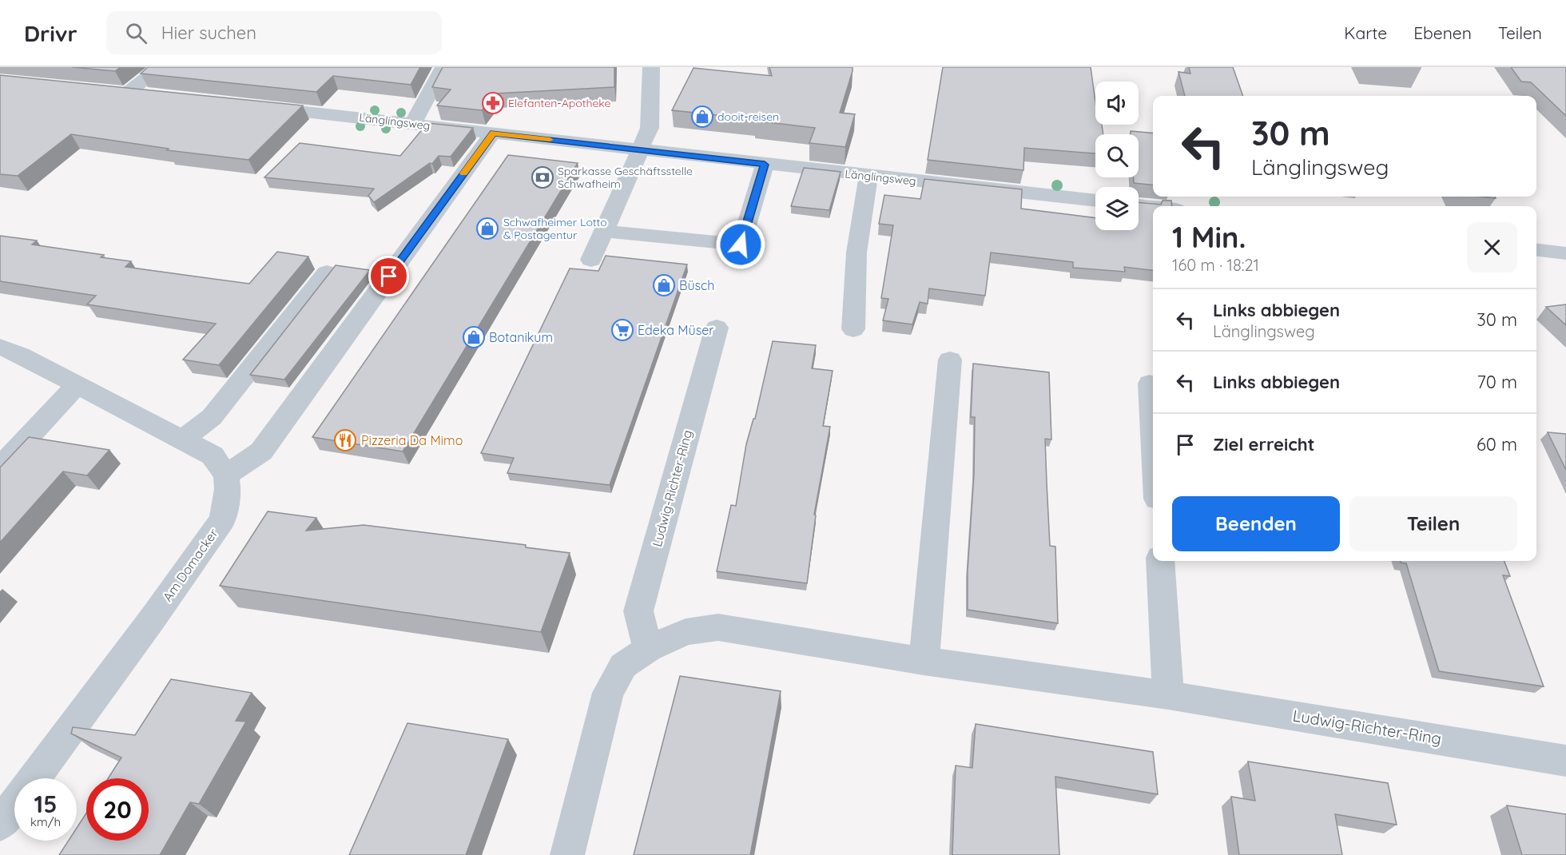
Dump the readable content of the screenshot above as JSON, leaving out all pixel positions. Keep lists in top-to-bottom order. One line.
{"streets":{"street":["Länglingsweg","Ludwig-Richter-Ring","Am Domacker"]},"places":{"pharmacy":["Elefanten-Apotheke"],"shop":["dooit-reisen","Schwafheimer Lotto & Postagentur","Büsch","Botanikum"],"bank":["Sparkasse Geschäftsstelle Schwafheim"],"supermarket":["Edeka Müser"],"restaurant":["Pizzeria Da Mimo"]},"page":{"header":"Drivr","search":"Hier suchen","nav":["Karte","Ebenen","Teilen"],"turn":["30 m","Länglingsweg"],"heading":["1 Min.","160 m · 18:21"],"list":[{"name":"Links abbiegen","note":"Länglingsweg","value":"30 m"},{"name":"Links abbiegen","value":"70 m"},{"name":"Ziel erreicht","value":"60 m"}],"buttons":["Beenden","Teilen"],"speed":"15 km/h","limit":"20"}}
